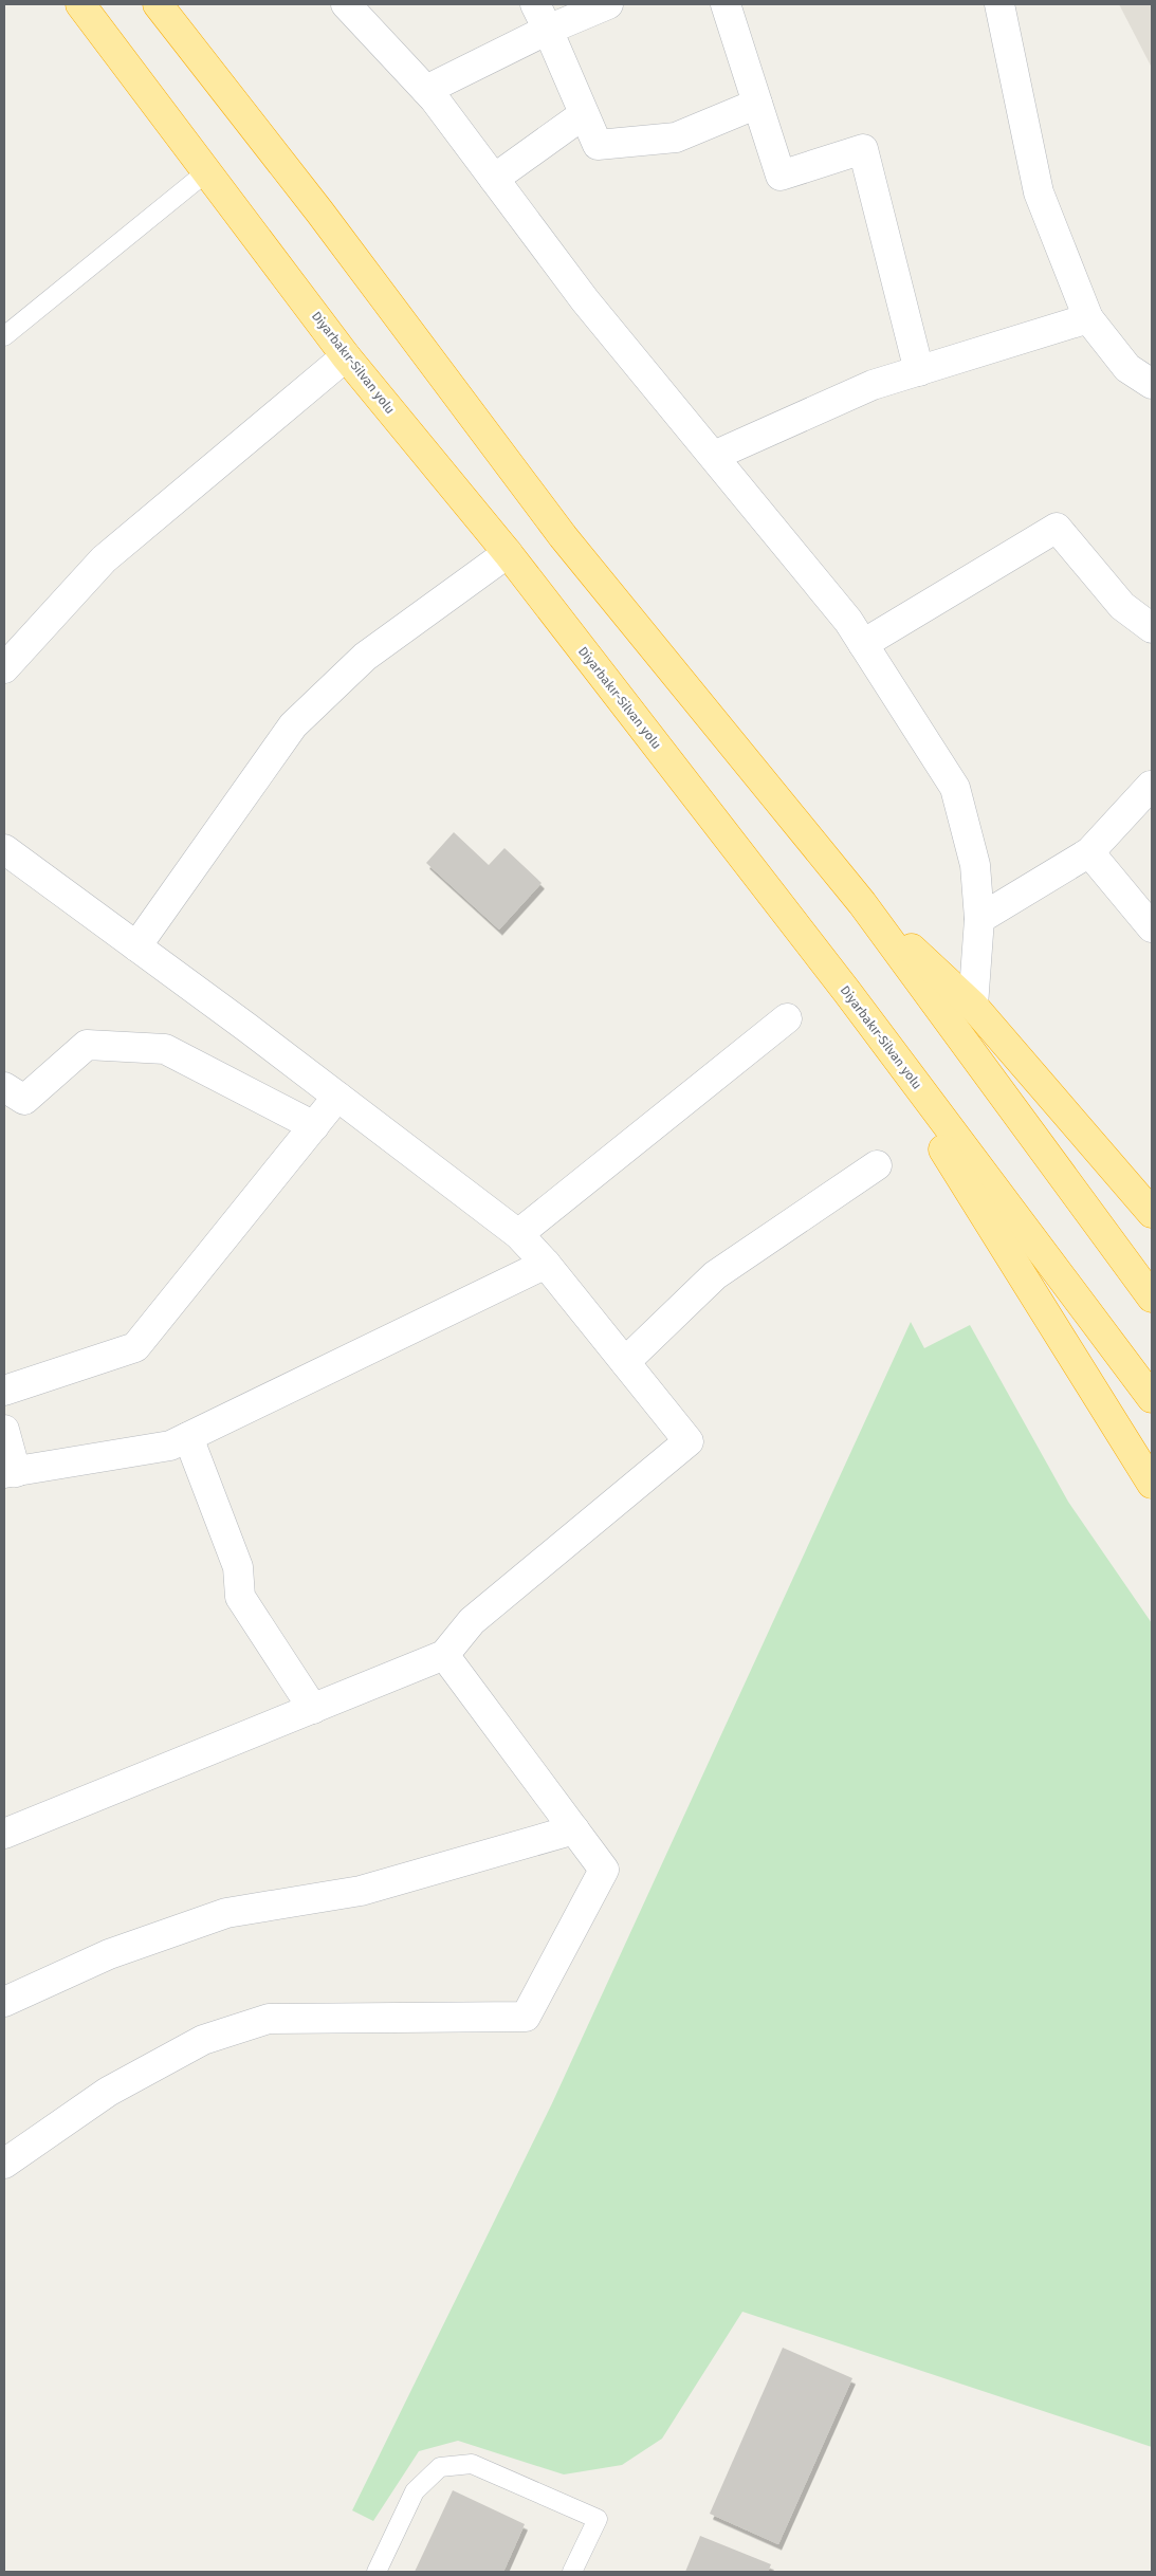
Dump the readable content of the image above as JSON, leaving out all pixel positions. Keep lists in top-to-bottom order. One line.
{"streets":{"highway":["Diyarbakır-Silvan yolu"]}}
